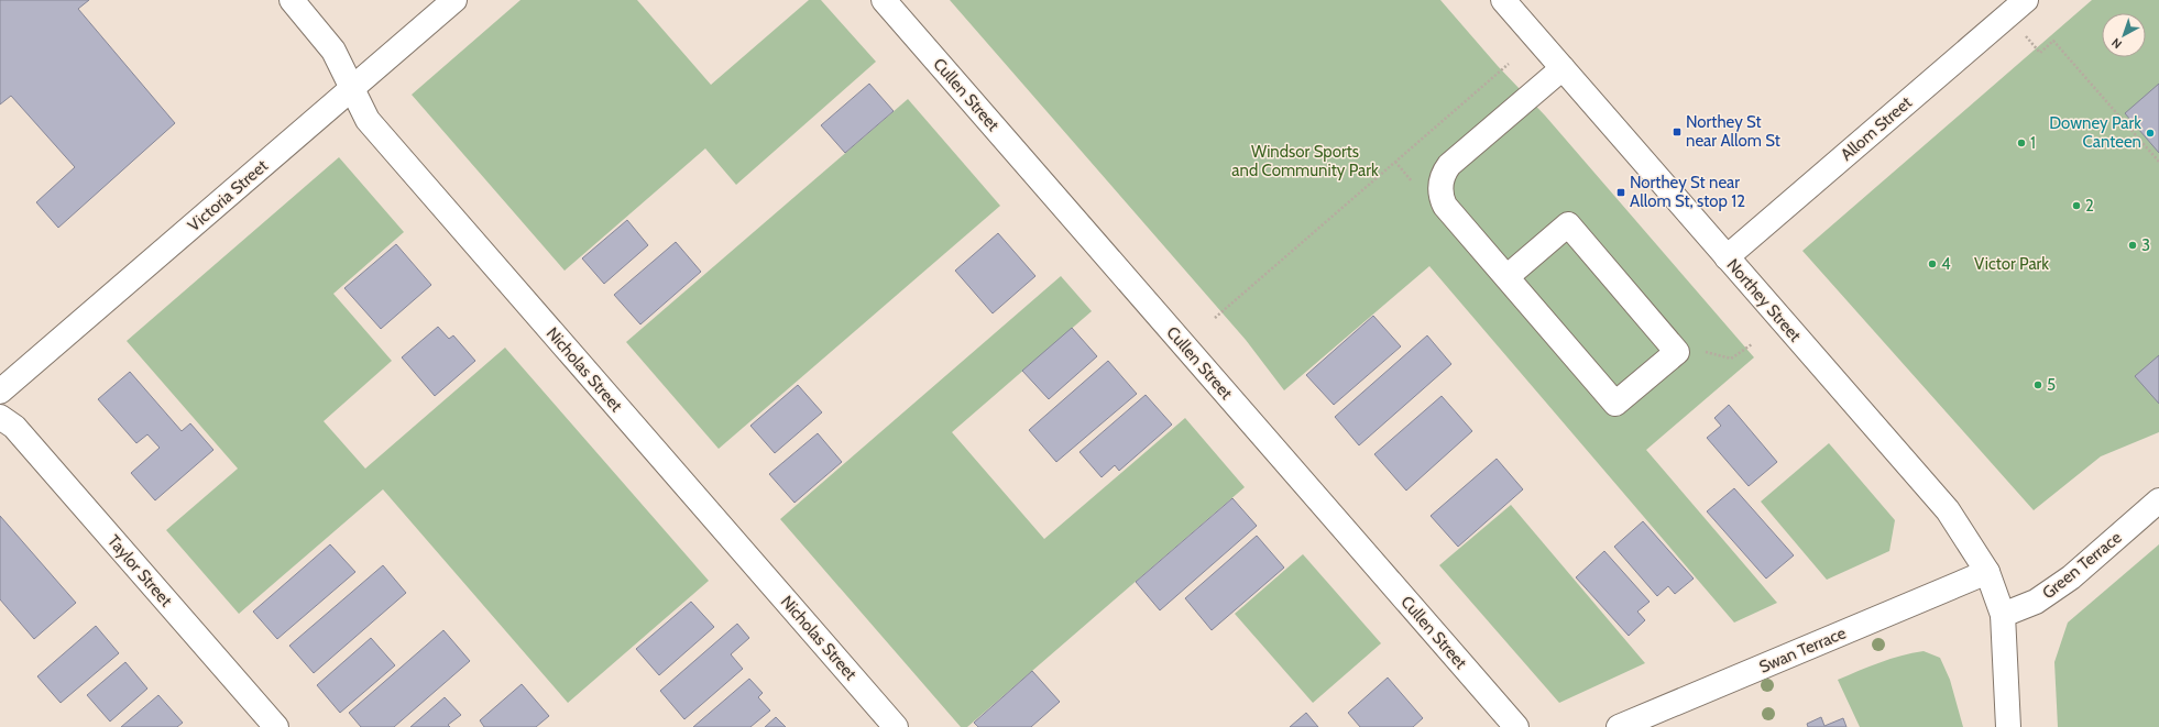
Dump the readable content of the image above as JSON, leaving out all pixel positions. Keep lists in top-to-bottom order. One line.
{"streets":{"street":["Cullen Street","Allom Street","Victoria Street","Northey Street","Nicholas Street","Green Terrace","Taylor Street","Swan Terrace"]},"crossings":[["Allom Street","Northey Street"],["Victoria Street","Nicholas Street"],["Northey Street","Green Terrace"],["Northey Street","Swan Terrace"]],"parks":["Windsor Sports and Community Park","Victor Park"],"places":{"transit":["Northey St near Allom St","Northey St near Allom St, stop 12"],"other":["Downey Park Canteen","1","2","3","4","5"]},"north":"bottom left"}
